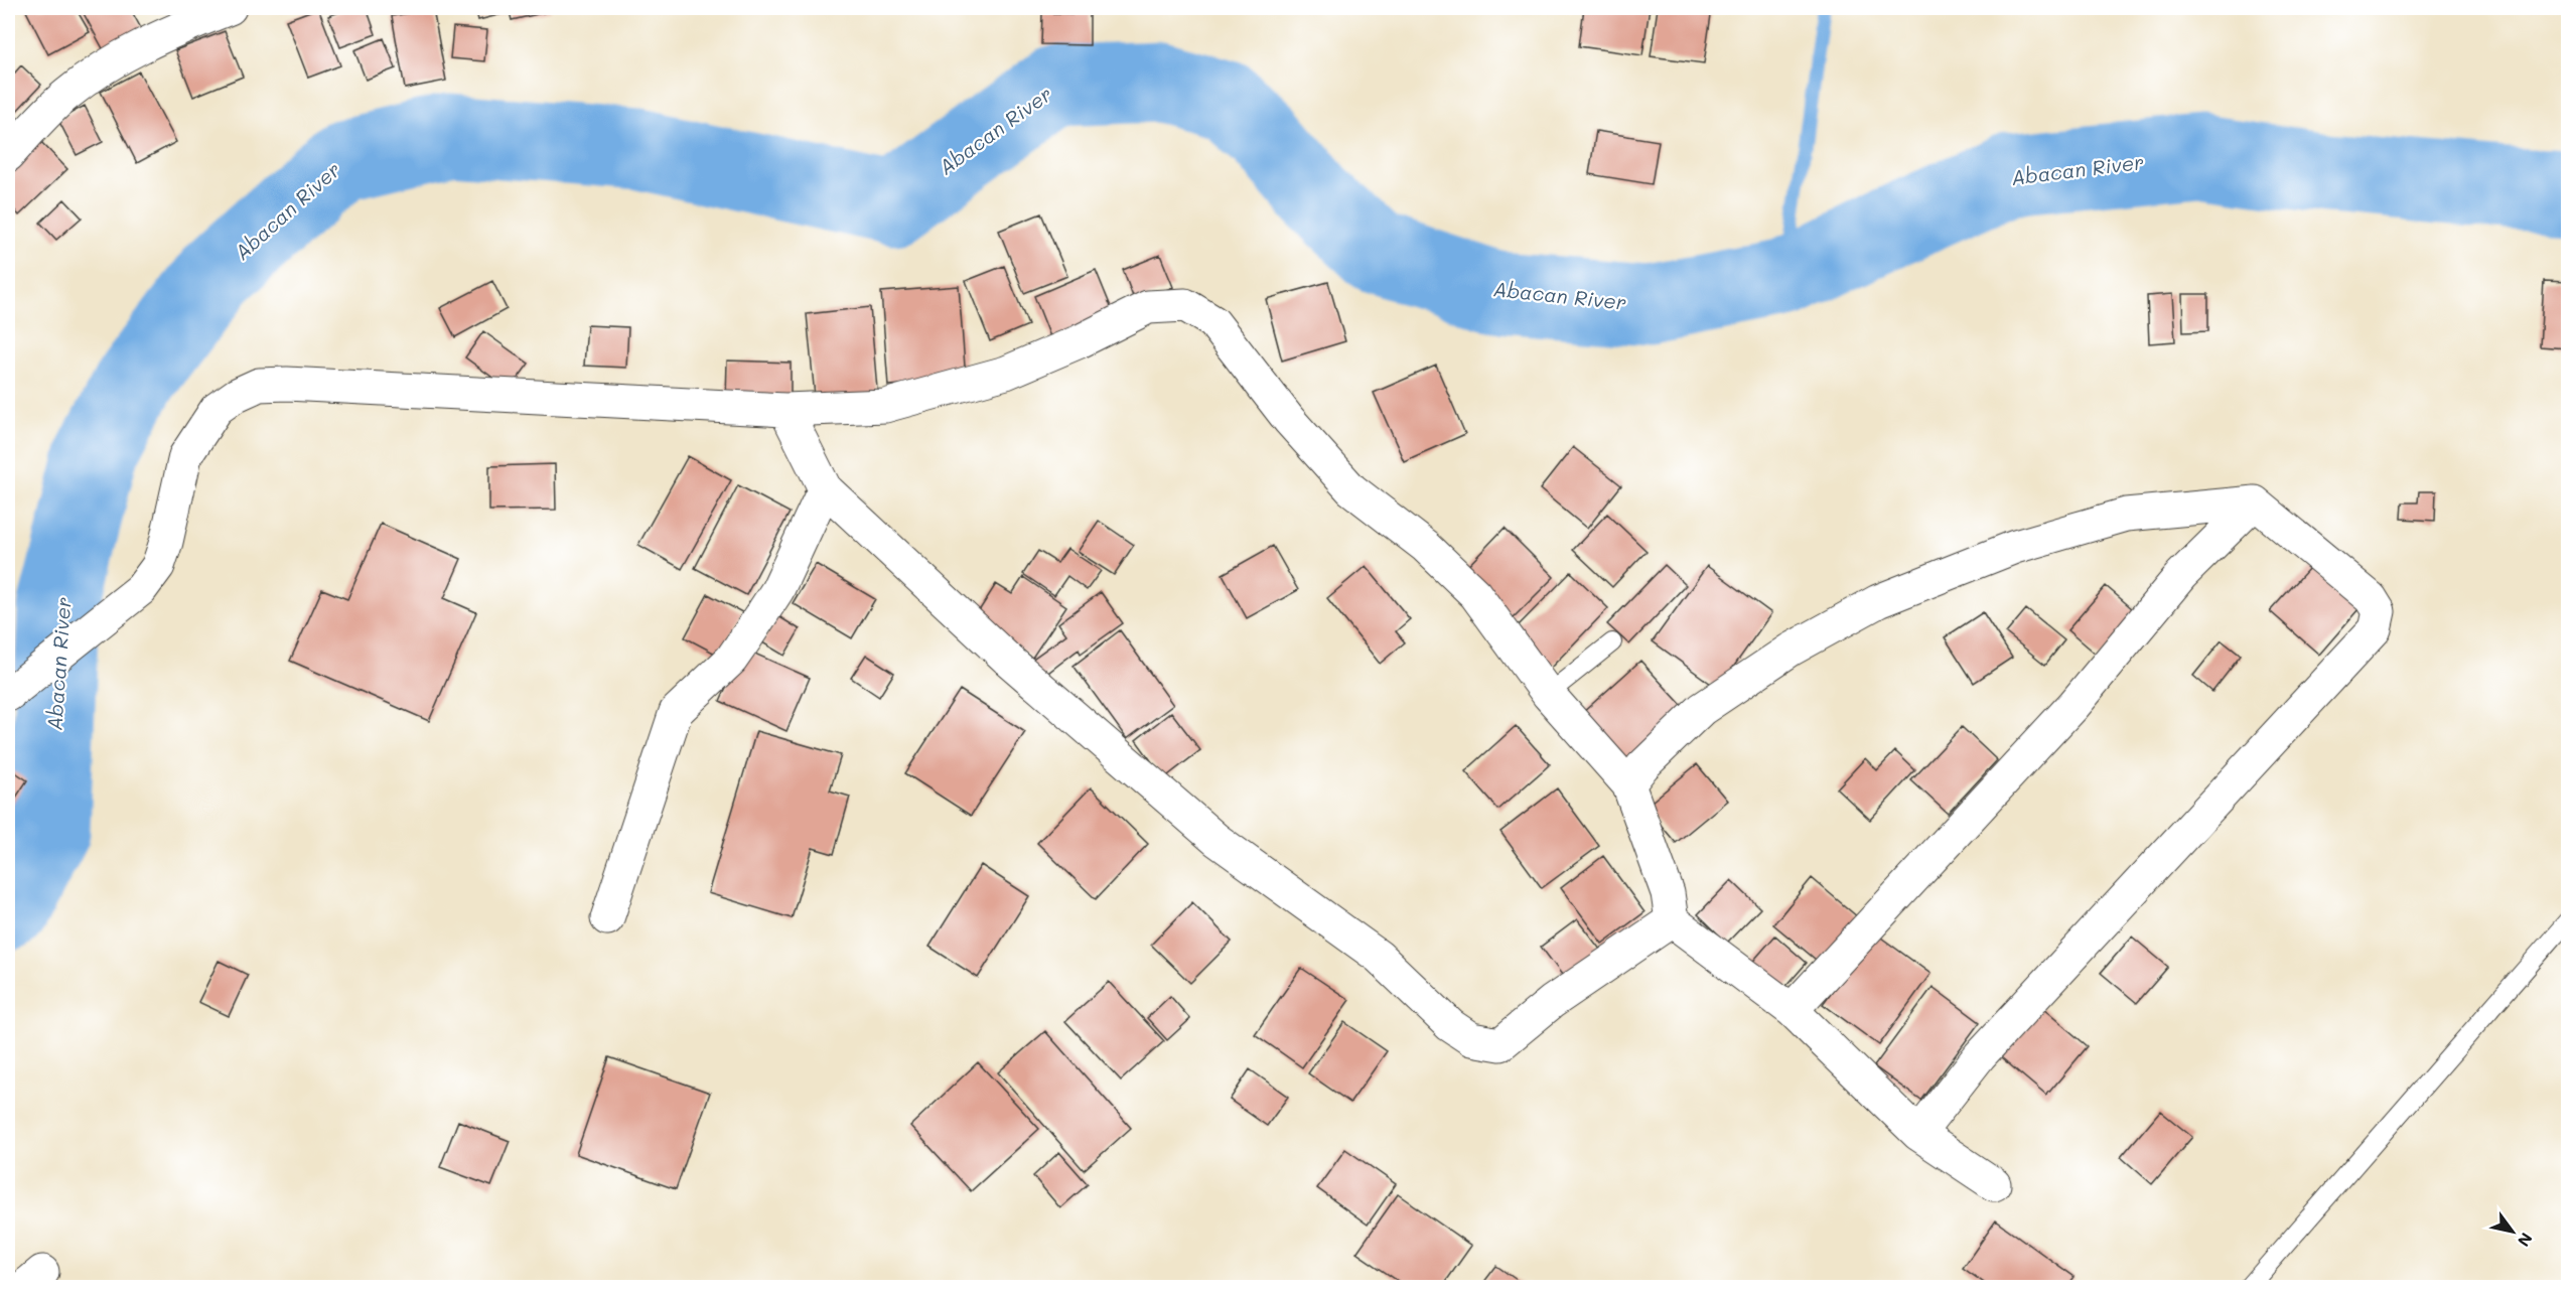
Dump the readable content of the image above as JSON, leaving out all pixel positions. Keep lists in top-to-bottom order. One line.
{"water":["Abacan River"],"north":"bottom right"}
